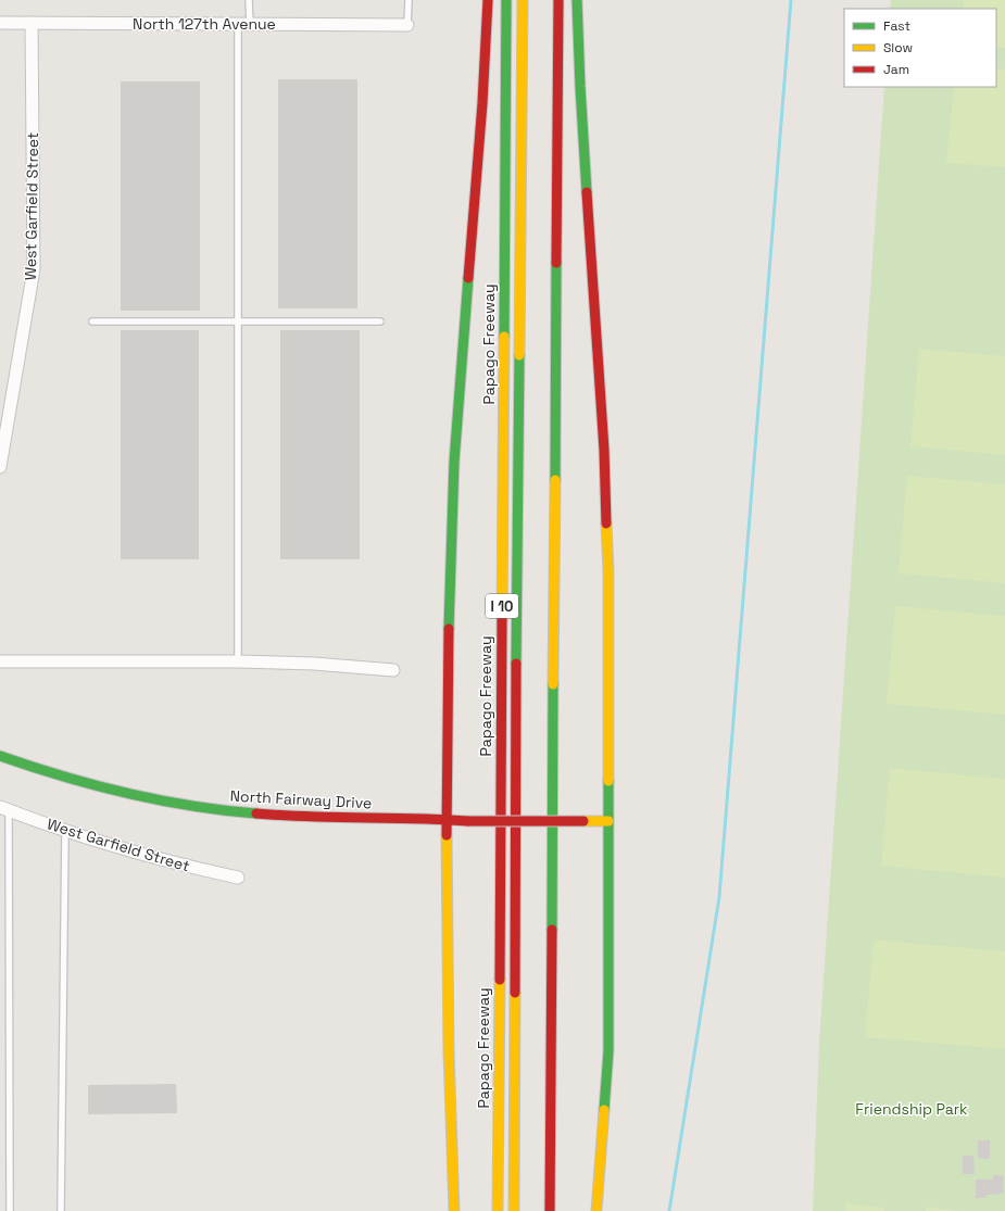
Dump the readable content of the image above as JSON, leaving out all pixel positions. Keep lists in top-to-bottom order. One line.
{"streets":{"main road":["Papago Freeway","I 10","North Fairway Drive"],"street":["North 127th Avenue","West Garfield Street"]},"crossings":[["North 127th Avenue","West Garfield Street"]],"parks":["Friendship Park"],"legend":["Fast","Slow","Jam"]}
